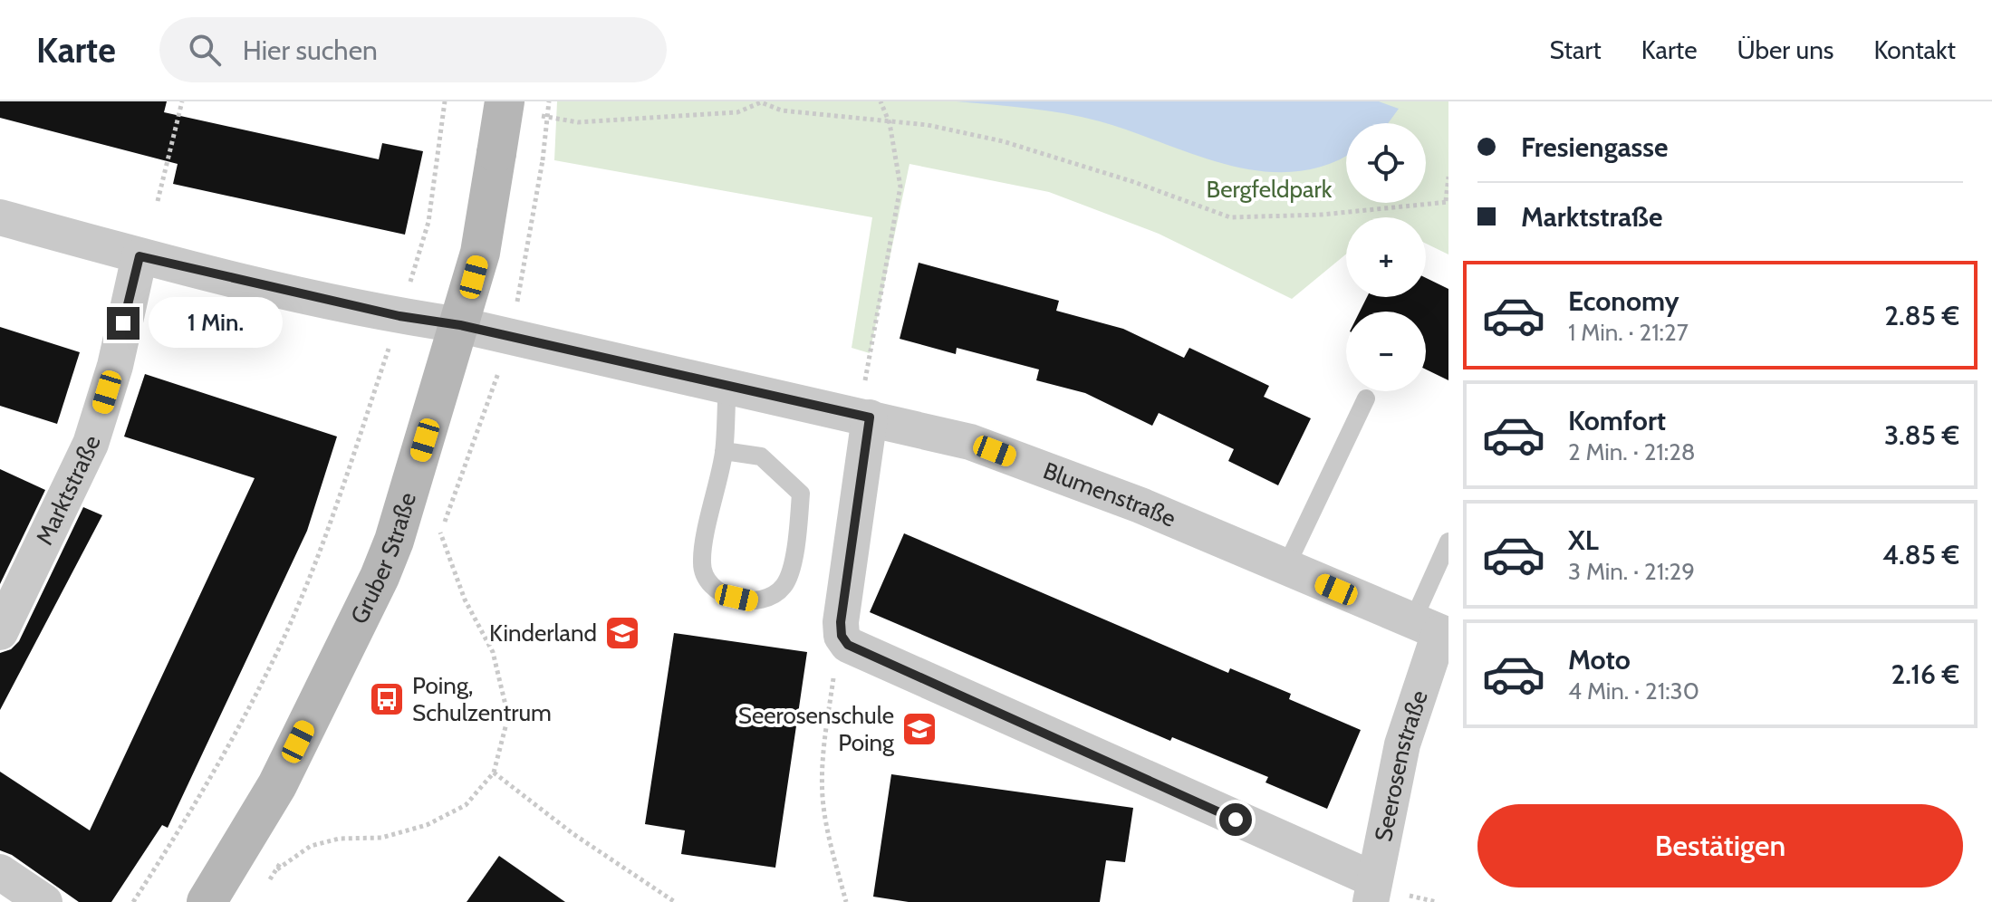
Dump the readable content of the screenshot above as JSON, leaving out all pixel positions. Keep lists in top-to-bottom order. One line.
{"streets":{"street":["Marktstraße","Blumenstraße","Gruber Straße","Seerosenstraße"]},"crossings":[["Blumenstraße","Gruber Straße"],["Blumenstraße","Seerosenstraße"]],"parks":["Bergfeldpark"],"places":{"school or university":["Kinderland","Seerosenschule Poing"],"bus stop":["Poing, Schulzentrum"]},"page":{"header":"Karte","search":"Hier suchen","nav":["Start","Karte","Über uns","Kontakt"],"banner":["Fresiengasse","Marktstraße"],"map_buttons":["+","−"],"list":[{"name":"Economy","note":"1 Min. · 21:27","value":"2.85 €"},{"name":"Komfort","note":"2 Min. · 21:28","value":"3.85 €"},{"name":"XL","note":"3 Min. · 21:29","value":"4.85 €"},{"name":"Moto","note":"4 Min. · 21:30","value":"2.16 €"}],"bubble":"1 Min.","buttons":"Bestätigen"}}
